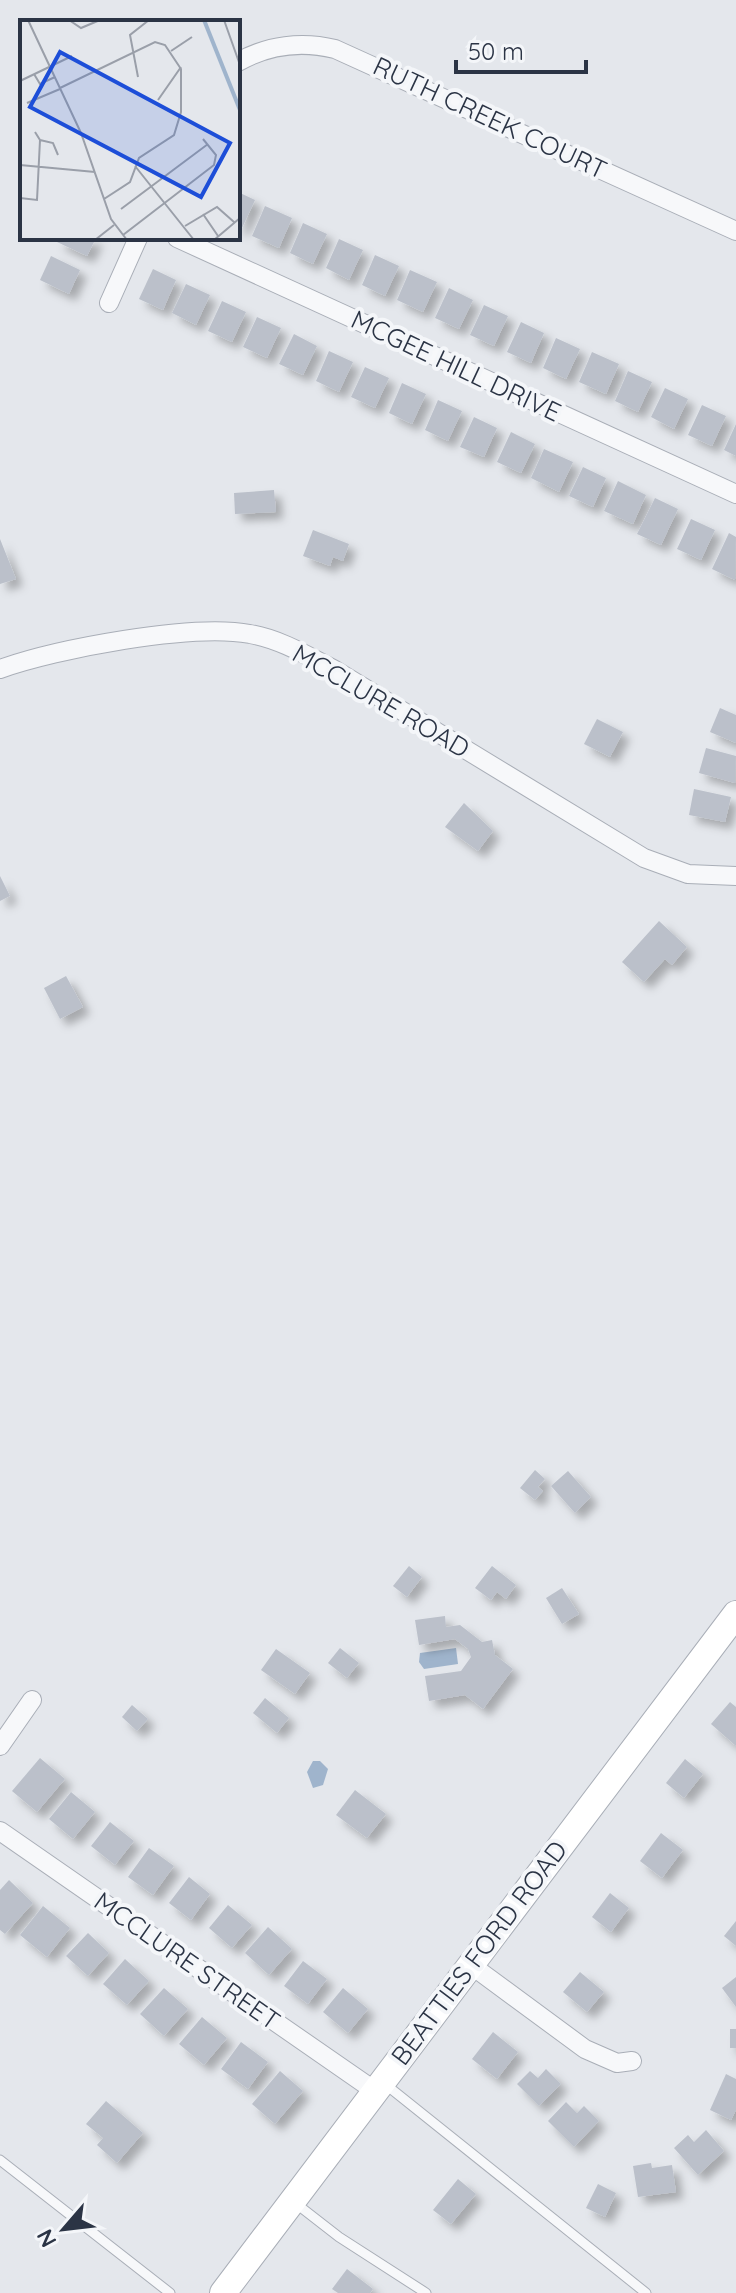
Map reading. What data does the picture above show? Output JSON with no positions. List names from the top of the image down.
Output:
{
  "streets": {
    "main road": ["BEATTIES FORD ROAD"],
    "street": [
      "RUTH CREEK COURT",
      "MCGEE HILL DRIVE",
      "MCCLURE ROAD",
      "MCCLURE STREET"
    ]
  },
  "crossings": [
    ["BEATTIES FORD ROAD", "MCCLURE STREET"]
  ],
  "scale_bar": "50 m",
  "north": "bottom left"
}
